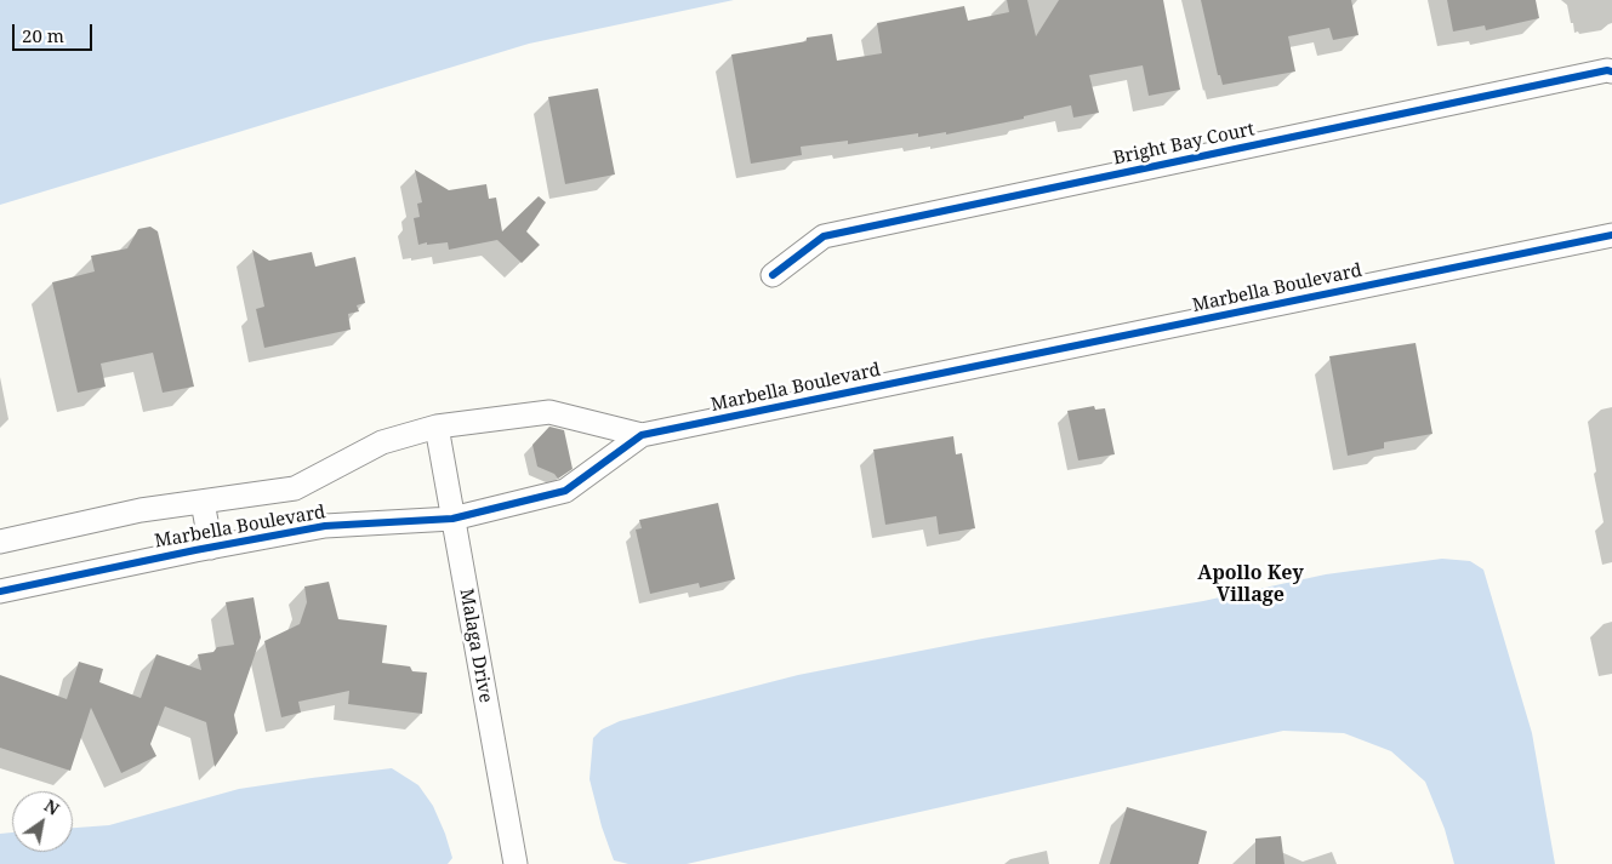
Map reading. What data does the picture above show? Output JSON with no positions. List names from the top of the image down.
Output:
{
  "streets": {
    "street": ["Bright Bay Court", "Marbella Boulevard", "Malaga Drive"]
  },
  "crossings": [
    ["Marbella Boulevard", "Malaga Drive"]
  ],
  "districts": ["Apollo Key Village"],
  "scale_bar": "20 m",
  "north": "top right"
}
